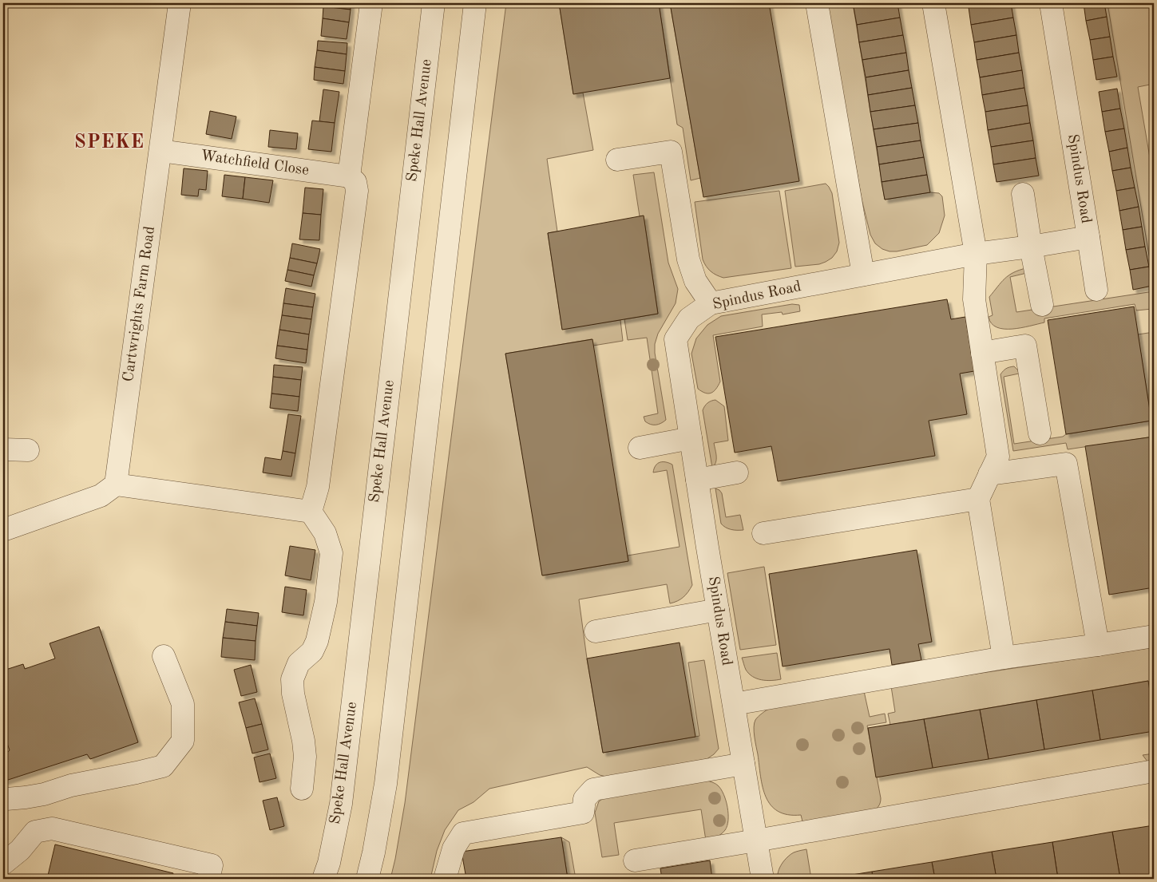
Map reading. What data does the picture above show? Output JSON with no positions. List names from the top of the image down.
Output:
{
  "streets": {
    "street": [
      "Speke Hall Avenue",
      "Watchfield Close",
      "Spindus Road",
      "Cartwrights Farm Road"
    ]
  },
  "crossings": [
    ["Watchfield Close", "Cartwrights Farm Road"]
  ],
  "districts": ["SPEKE"]
}
